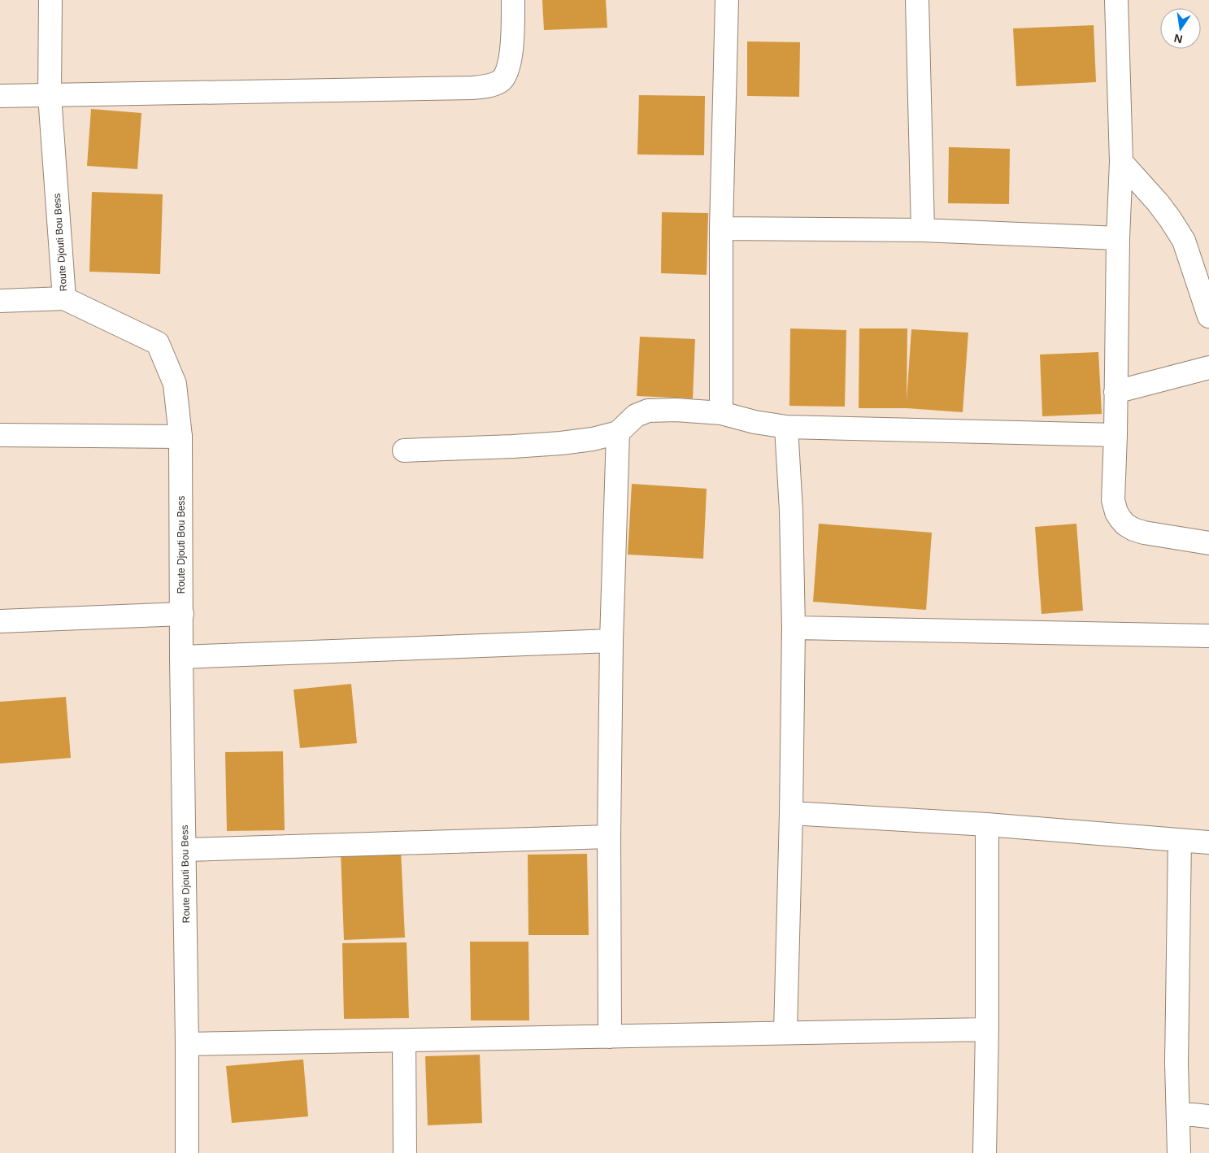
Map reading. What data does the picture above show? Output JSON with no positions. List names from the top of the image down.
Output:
{
  "streets": {
    "street": ["Route Djouti Bou Bess"]
  },
  "north": "bottom"
}
